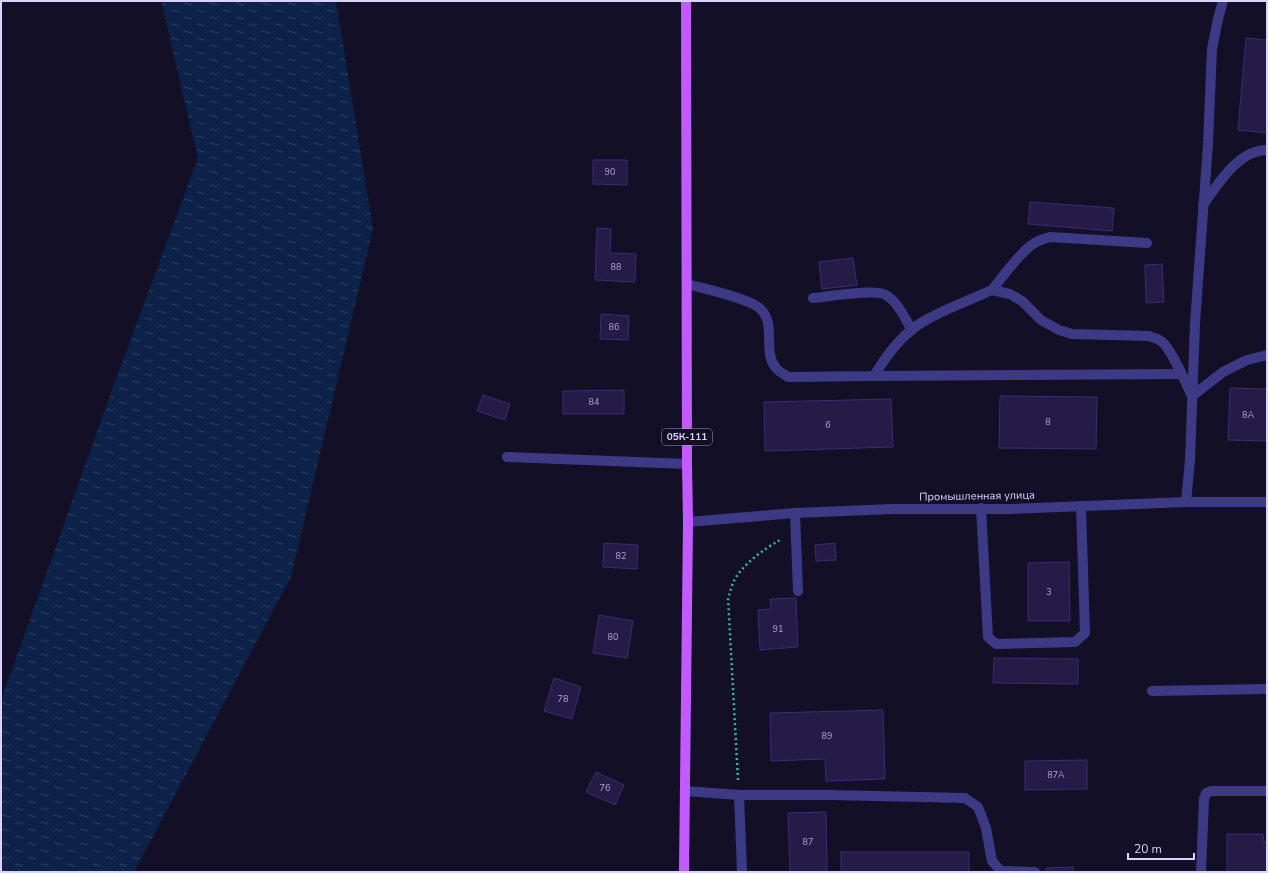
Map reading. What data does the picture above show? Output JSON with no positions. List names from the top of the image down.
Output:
{
  "streets": {
    "main road": ["05К-111"],
    "lane": ["Промышленная улица"]
  },
  "crossings": [
    ["05К-111", "Промышленная улица"]
  ],
  "house_numbers": [
    "90",
    "88",
    "86",
    "84",
    "8А",
    "8",
    "6",
    "82",
    "3",
    "91",
    "80",
    "78",
    "89",
    "87А",
    "76",
    "87"
  ],
  "scale_bar": "20 m"
}
